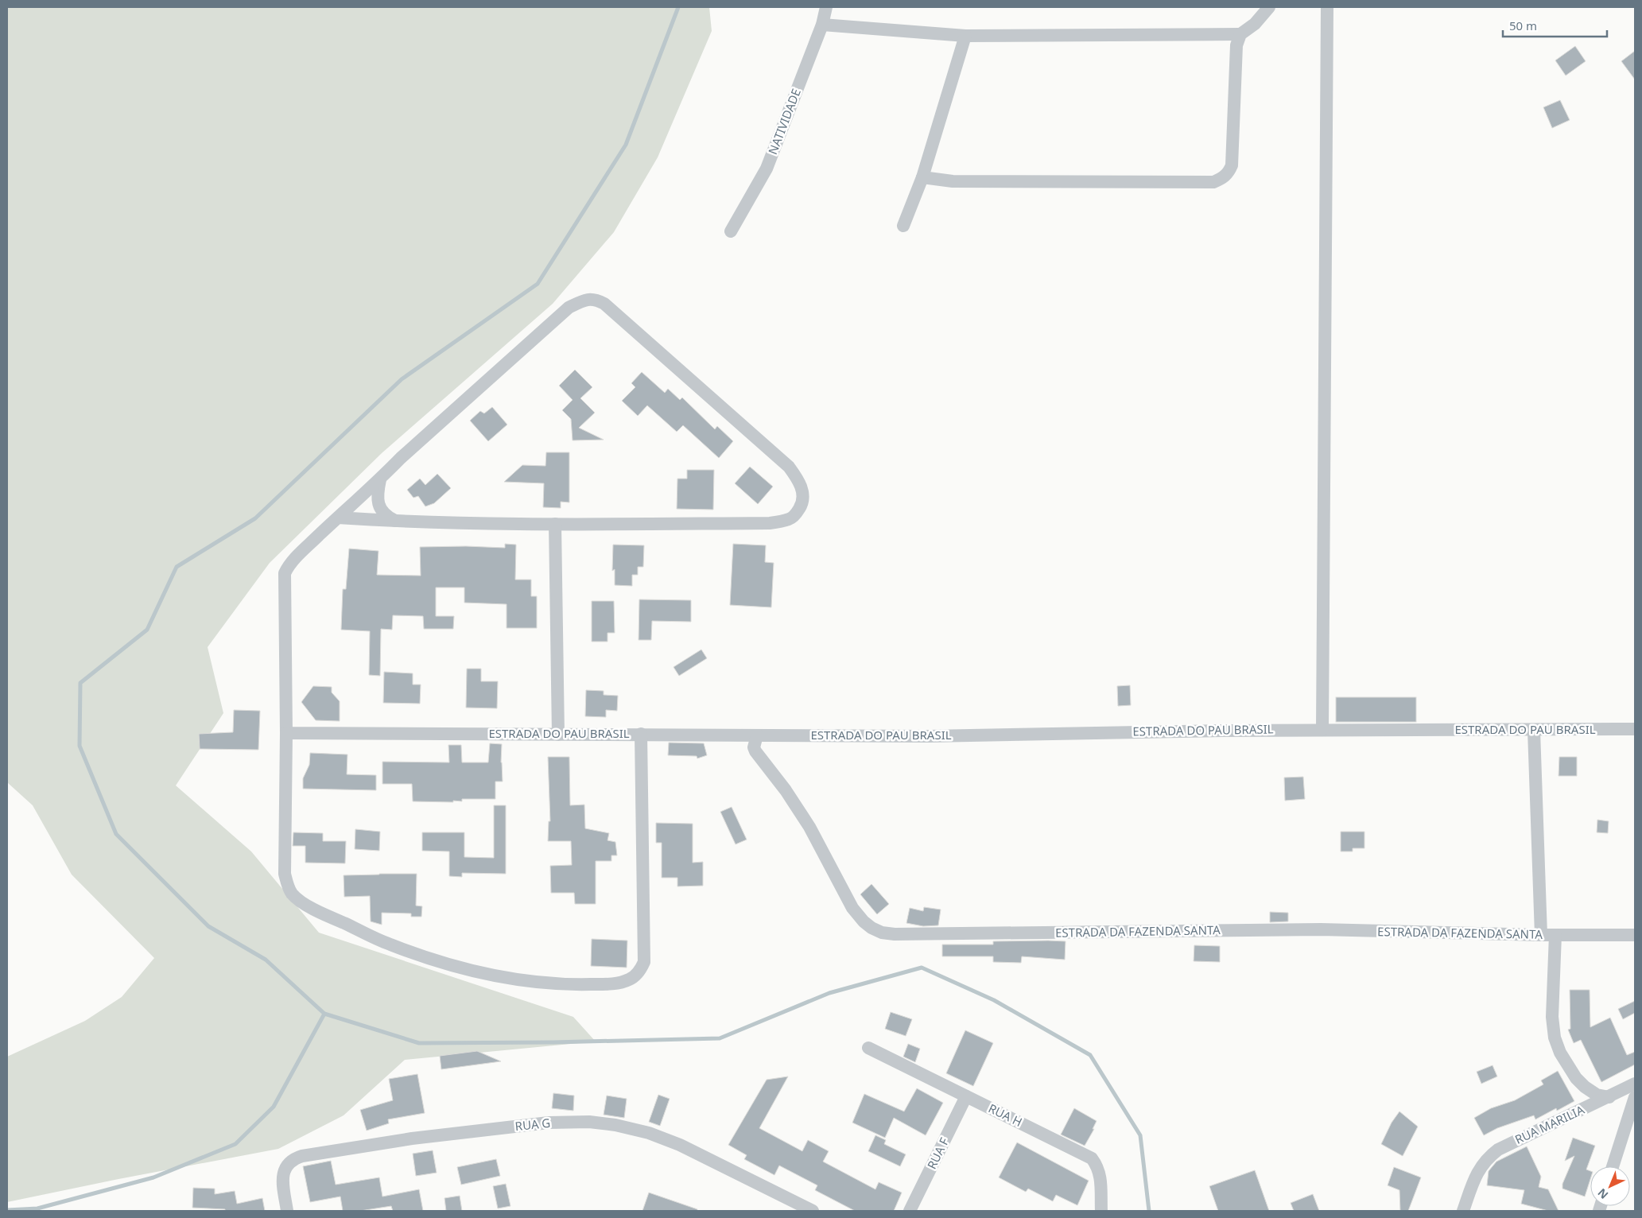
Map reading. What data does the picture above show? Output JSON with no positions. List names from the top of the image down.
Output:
{
  "streets": {
    "street": [
      "NATIVIDADE",
      "ESTRADA DO PAU BRASIL",
      "ESTRADA DA FAZENDA SANTA",
      "RUA H",
      "RUA G",
      "RUA MARILIA",
      "RUA F"
    ]
  },
  "crossings": [
    ["ESTRADA DO PAU BRASIL", "ESTRADA DA FAZENDA SANTA"],
    ["RUA H", "RUA F"]
  ],
  "scale_bar": "50 m",
  "north": "bottom left"
}
